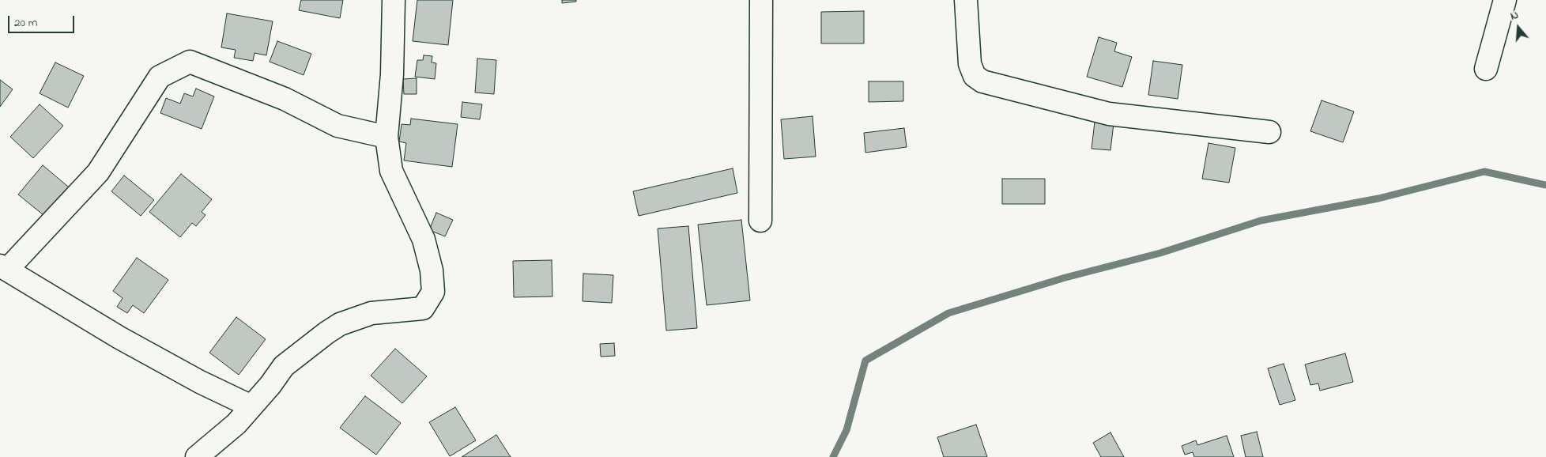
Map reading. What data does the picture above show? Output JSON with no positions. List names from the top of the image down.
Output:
{
  "scale_bar": "20 m",
  "north": "top"
}
